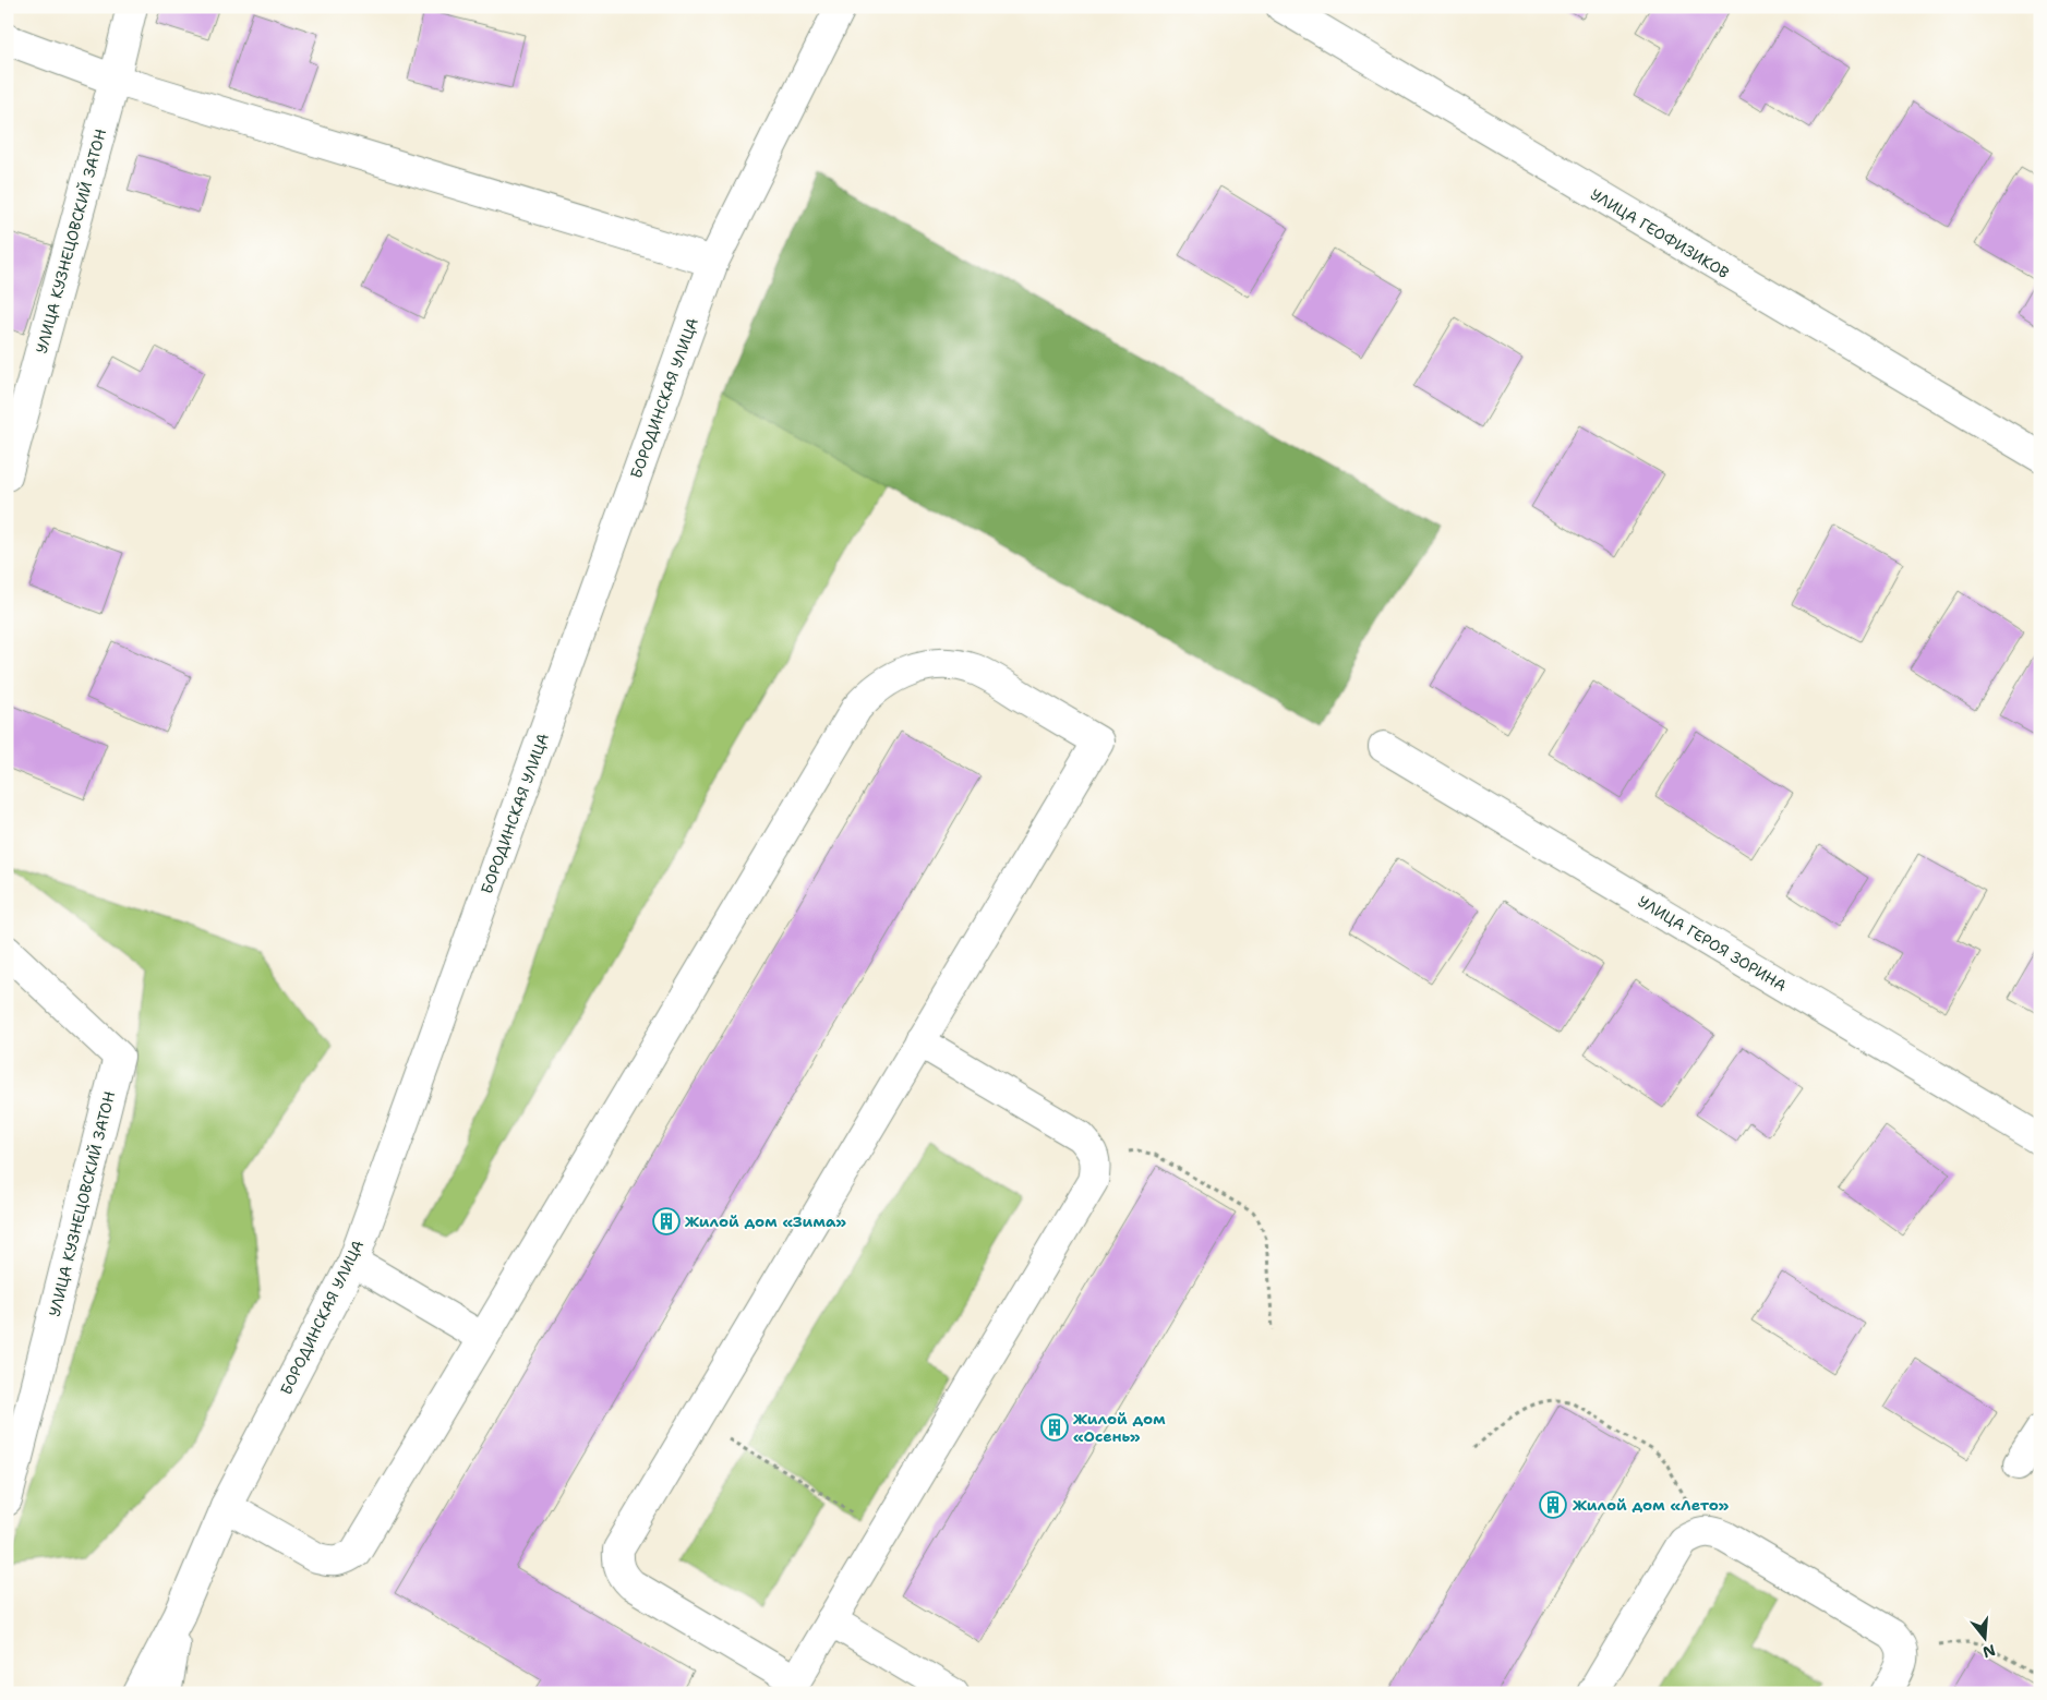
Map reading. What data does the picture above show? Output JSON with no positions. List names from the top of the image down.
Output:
{
  "streets": {
    "street": [
      "УЛИЦА ГЕОФИЗИКОВ",
      "УЛИЦА КУЗНЕЦОВСКИЙ ЗАТОН",
      "БОРОДИНСКАЯ УЛИЦА",
      "УЛИЦА ГЕРОЯ ЗОРИНА"
    ]
  },
  "places": {
    "building": ["Жилой дом «Зима»", "Жилой дом «Осень»", "Жилой дом «Лето»"]
  },
  "north": "bottom"
}
